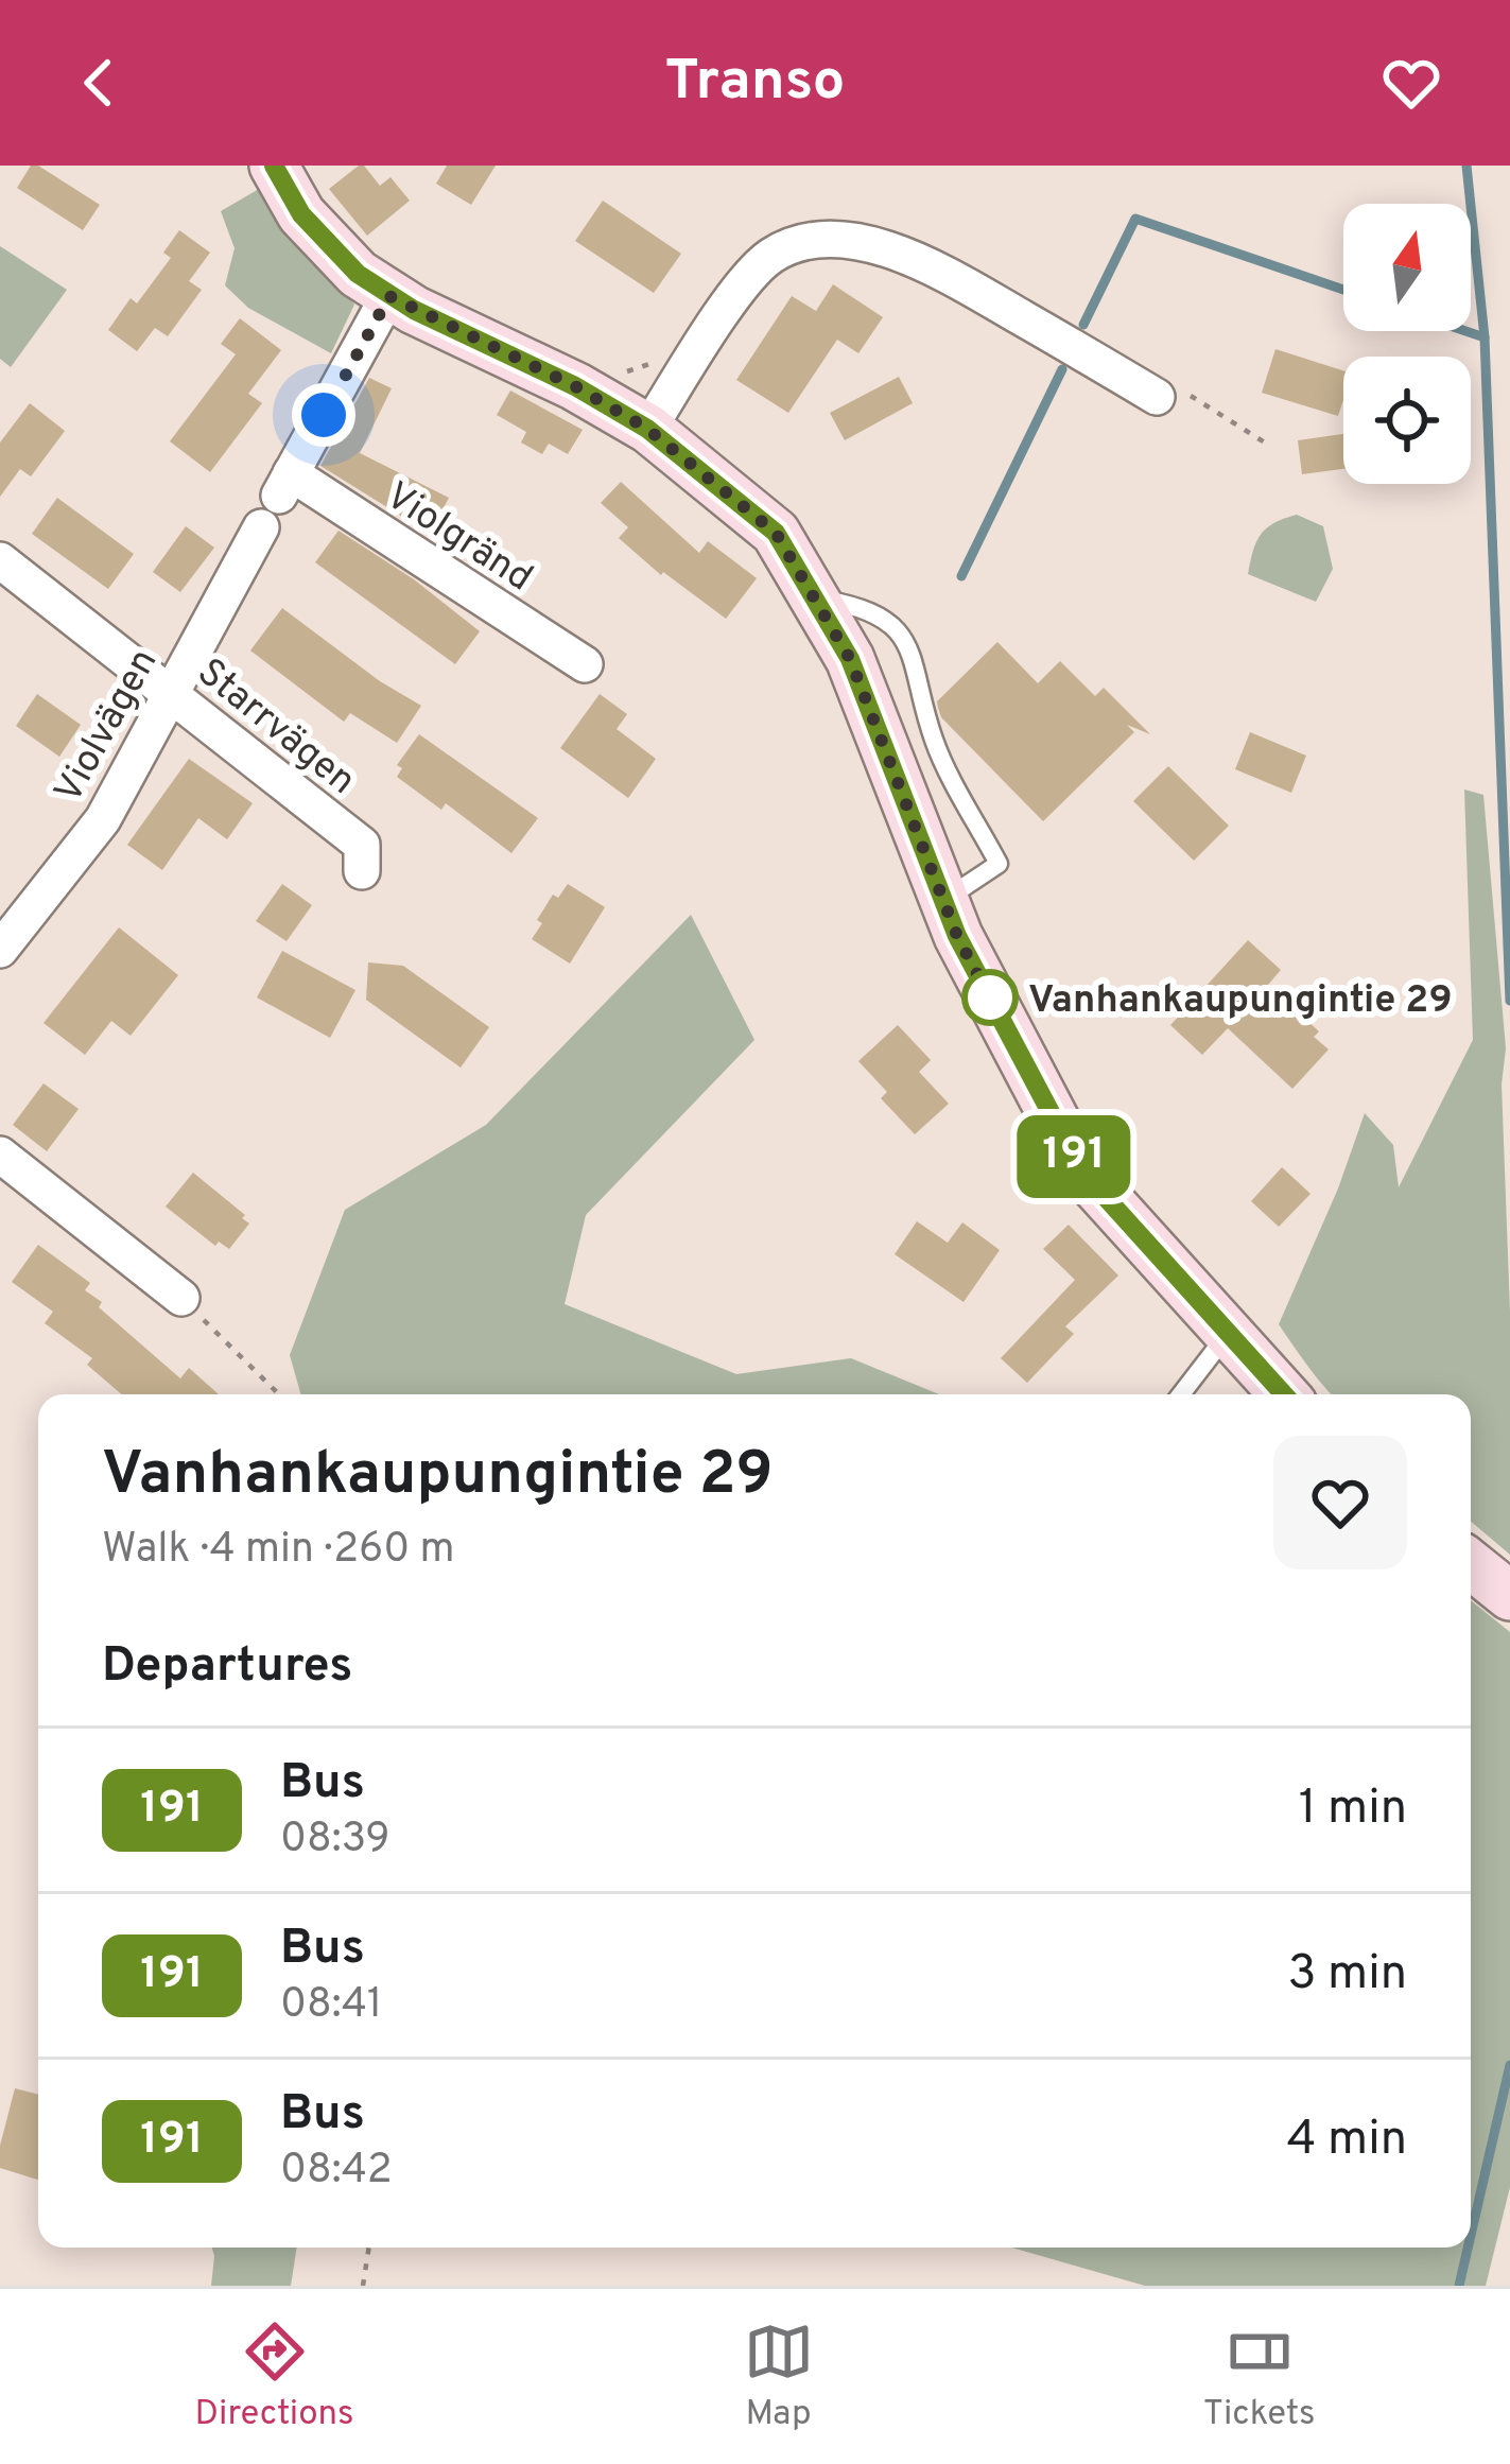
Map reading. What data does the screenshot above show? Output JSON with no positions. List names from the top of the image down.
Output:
{
  "streets": {
    "street": ["Violgränd", "Violvägen", "Starrvägen"]
  },
  "crossings": [
    ["Violvägen", "Starrvägen"]
  ],
  "places": ["Vanhankaupungintie 29"],
  "lines": ["bus line 191"],
  "north": "top",
  "page": {
    "header": "Transo",
    "on_map": "191",
    "heading": [
      ["Vanhankaupungintie 29", "Walk · 4 min · 260 m"],
      "Departures"
    ],
    "list": [
      {
        "mark": "191",
        "name": "Bus",
        "note": "08:39",
        "value": "1 min"
      },
      {
        "mark": "191",
        "name": "Bus",
        "note": "08:41",
        "value": "3 min"
      },
      {
        "mark": "191",
        "name": "Bus",
        "note": "08:42",
        "value": "4 min"
      }
    ],
    "tabs": ["Directions", "Map", "Tickets"]
  }
}
